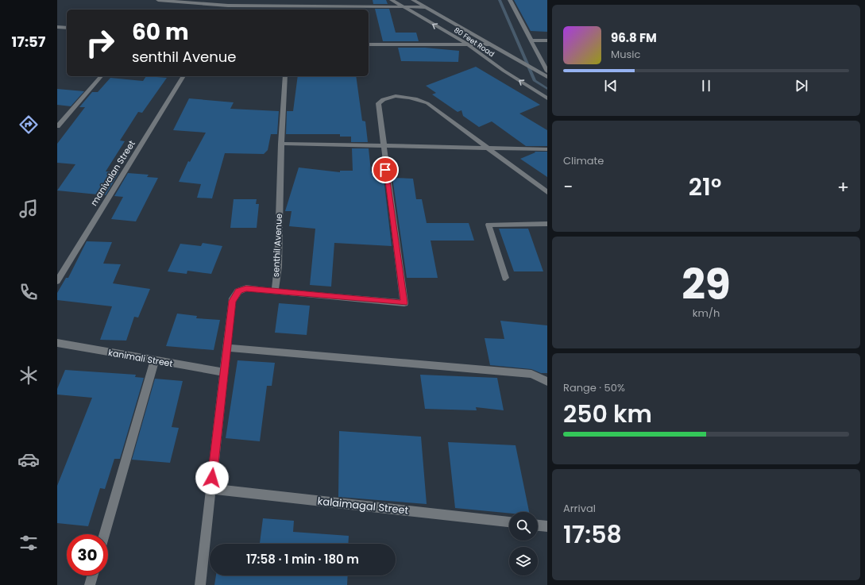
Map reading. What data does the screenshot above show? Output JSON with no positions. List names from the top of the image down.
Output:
{
  "streets": {
    "street": [
      "80 Feet Road",
      "manivalan Street",
      "senthil Avenue",
      "kanimali Street",
      "kalaimagal Street"
    ]
  },
  "page": {
    "tabs": "17:57",
    "turn": ["60 m", "senthil Avenue"],
    "song": ["96.8 FM", "Music"],
    "tile": [
      "Climate",
      ["29", "km/h"],
      ["Range · 50%", "250 km"],
      ["Arrival", "17:58"]
    ],
    "heat": ["−", "21°", "+"],
    "limit": "30",
    "trip": "17:58 · 1 min · 180 m"
  }
}
